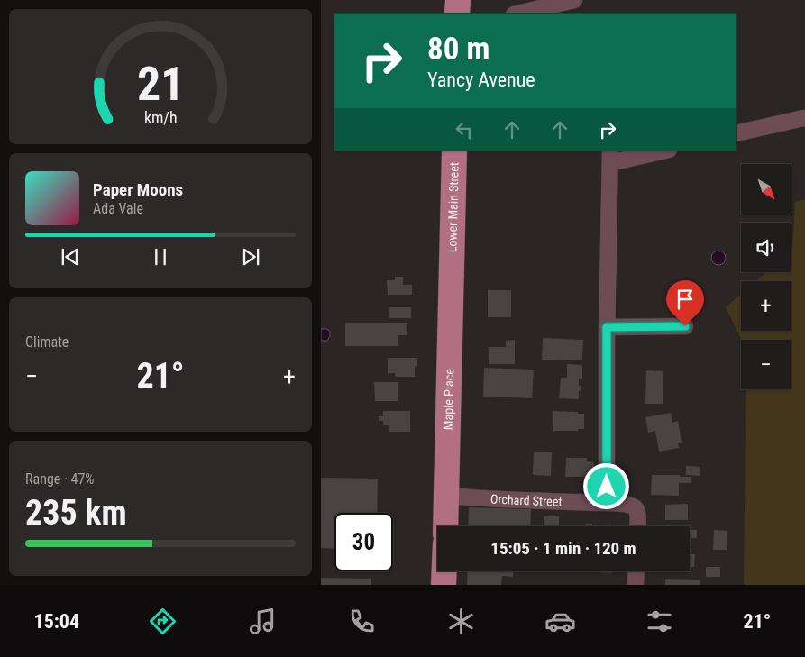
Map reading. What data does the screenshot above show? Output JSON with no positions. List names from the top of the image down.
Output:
{
  "streets": {
    "main road": ["Lower Main Street", "Maple Place"],
    "street": ["Orchard Street"]
  },
  "crossings": [
    ["Lower Main Street", "Maple Place"],
    ["Maple Place", "Orchard Street"]
  ],
  "north": "bottom right",
  "page": {
    "turn": ["80 m", "Yancy Avenue"],
    "map_buttons": ["+", "−"],
    "song": ["Paper Moons", "Ada Vale"],
    "tile": [
      "Climate",
      ["Range · 47%", "235 km"]
    ],
    "heat": ["−", "21°", "+"],
    "limit": "30",
    "trip": "15:05 · 1 min · 120 m",
    "tabs": ["15:04", "21°"],
    "gauge": ["21", "km/h"]
  }
}
